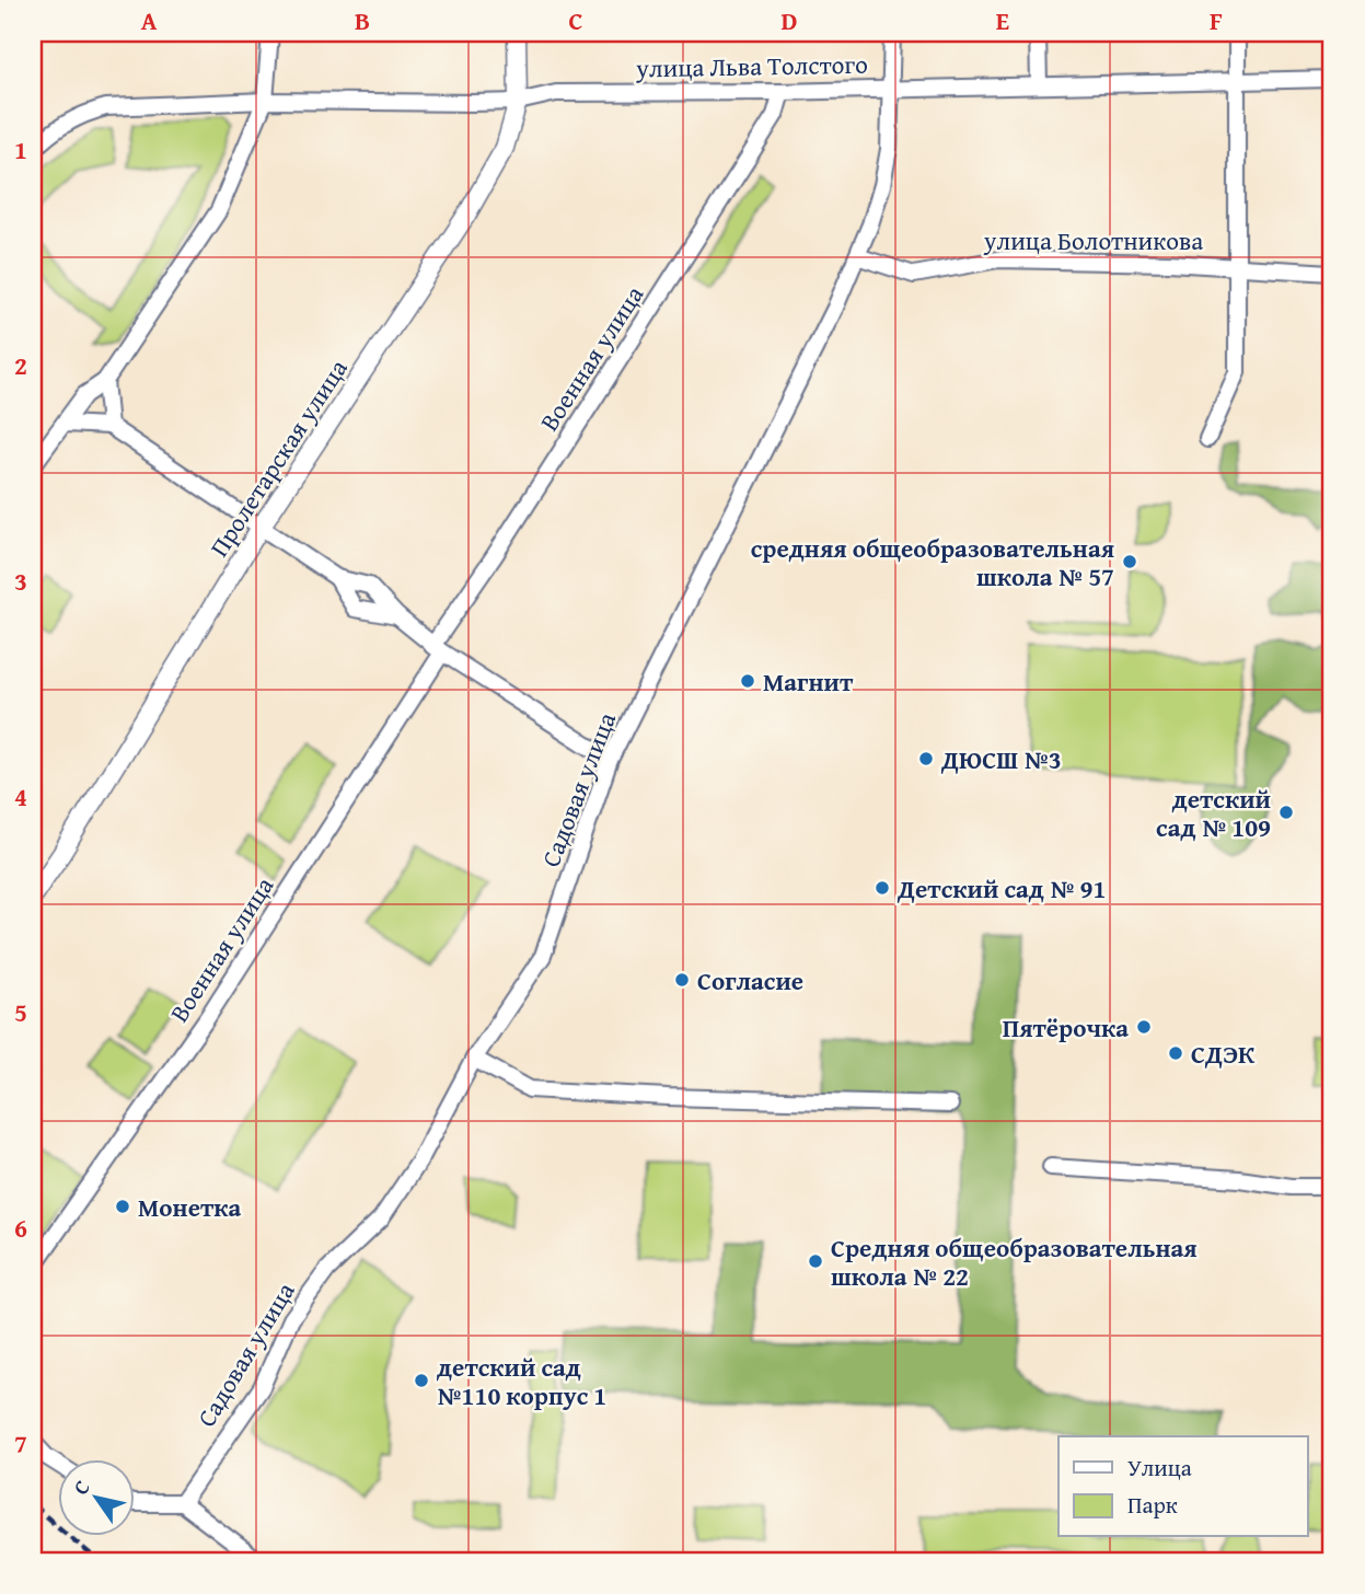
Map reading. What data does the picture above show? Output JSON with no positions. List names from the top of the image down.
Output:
{
  "streets": {
    "street": [
      "улица Льва Толстого",
      "улица Болотникова",
      "Военная улица",
      "Пролетарская улица",
      "Садовая улица"
    ]
  },
  "crossings": [
    ["улица Льва Толстого", "Военная улица"],
    ["улица Льва Толстого", "Пролетарская улица"],
    ["улица Льва Толстого", "Садовая улица"],
    ["улица Болотникова", "Садовая улица"]
  ],
  "places": [
    "средняя общеобразовательная школа № 57",
    "Магнит",
    "ДЮСШ №3",
    "детский сад № 109",
    "Детский сад № 91",
    "Согласие",
    "Пятёрочка",
    "СДЭК",
    "Монетка",
    "Средняя общеобразовательная школа № 22",
    "детский сад №110 корпус 1"
  ],
  "legend": ["Улица", "Парк"],
  "north": "top left",
  "grid": {
    "columns": [
      "A",
      "B",
      "C",
      "D",
      "E",
      "F"
    ],
    "rows": [
      "1",
      "2",
      "3",
      "4",
      "5",
      "6",
      "7"
    ]
  }
}
